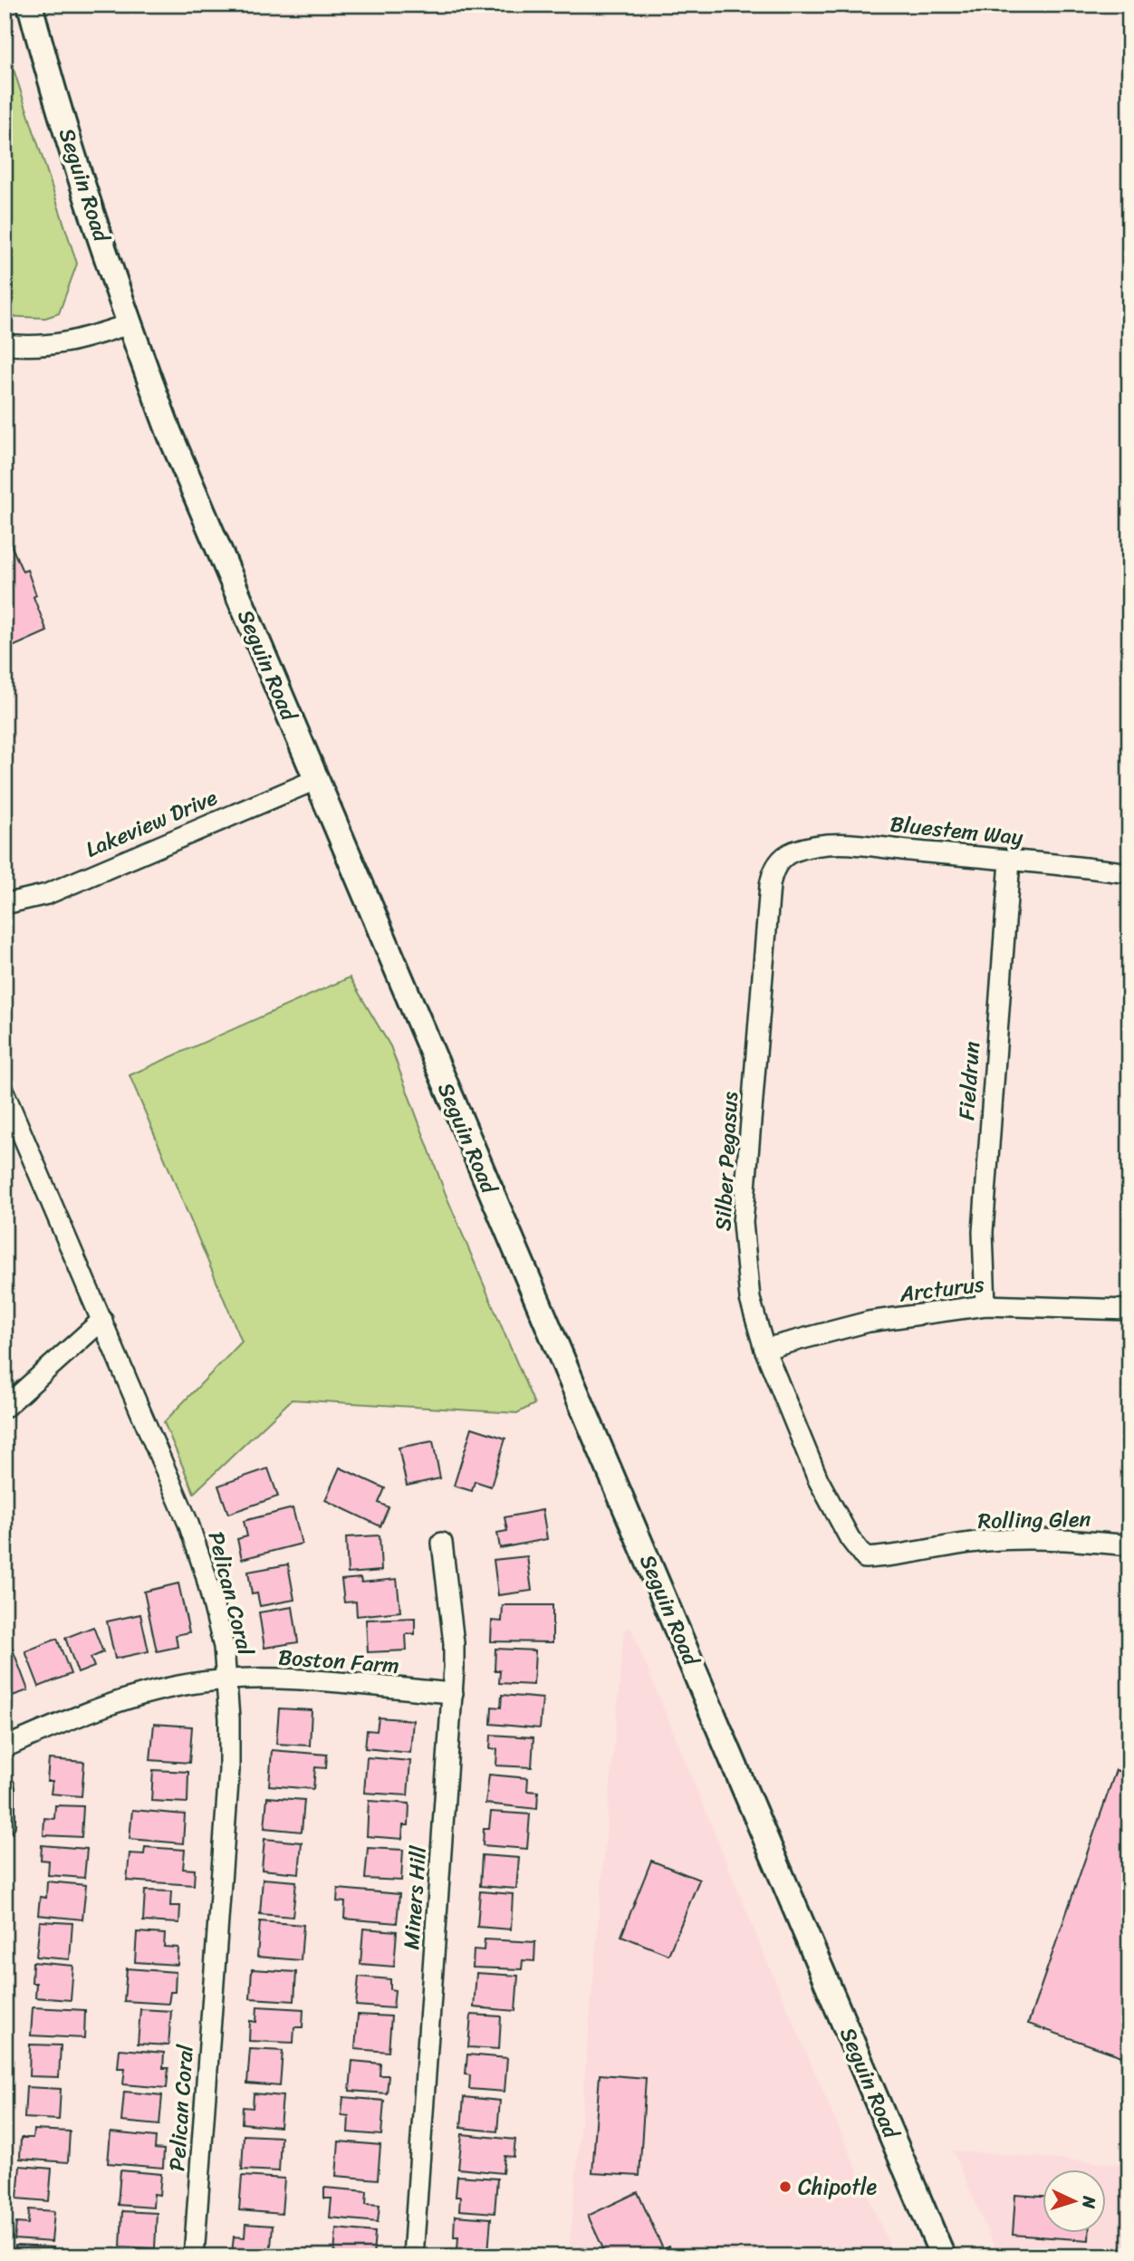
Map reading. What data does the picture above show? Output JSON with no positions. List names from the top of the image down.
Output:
{
  "streets": {
    "main road": ["Seguin Road"],
    "street": [
      "Lakeview Drive",
      "Bluestem Way",
      "Fieldrun",
      "Silber Pegasus",
      "Arcturus",
      "Rolling Glen",
      "Pelican Coral",
      "Boston Farm",
      "Miners Hill"
    ]
  },
  "crossings": [
    ["Seguin Road", "Lakeview Drive"],
    ["Bluestem Way", "Fieldrun"],
    ["Bluestem Way", "Silber Pegasus"],
    ["Fieldrun", "Arcturus"],
    ["Silber Pegasus", "Arcturus"],
    ["Silber Pegasus", "Rolling Glen"],
    ["Pelican Coral", "Boston Farm"],
    ["Boston Farm", "Miners Hill"]
  ],
  "places": ["Chipotle"],
  "north": "right"
}
